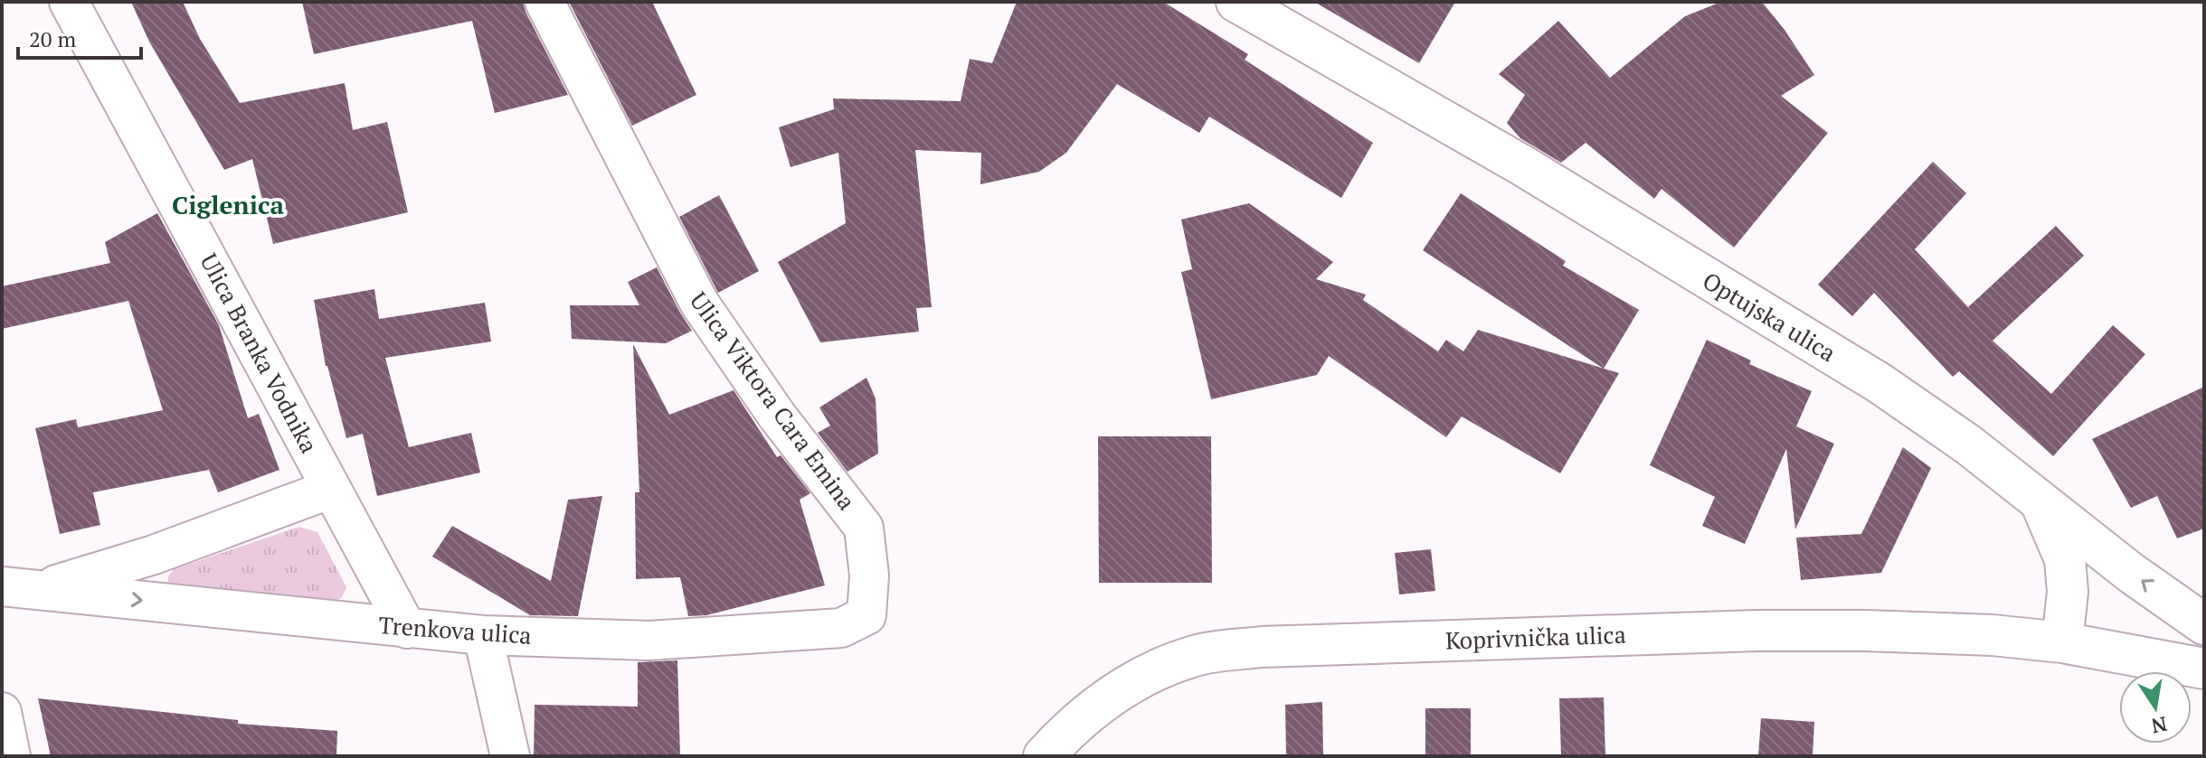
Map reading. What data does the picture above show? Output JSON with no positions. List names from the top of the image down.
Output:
{
  "streets": {
    "main road": ["Optujska ulica", "Koprivnička ulica"],
    "street": ["Ulica Branka Vodnika", "Ulica Viktora Cara Emina", "Trenkova ulica"]
  },
  "crossings": [
    ["Ulica Branka Vodnika", "Trenkova ulica"],
    ["Ulica Viktora Cara Emina", "Trenkova ulica"]
  ],
  "districts": ["Ciglenica"],
  "scale_bar": "20 m",
  "north": "bottom"
}
